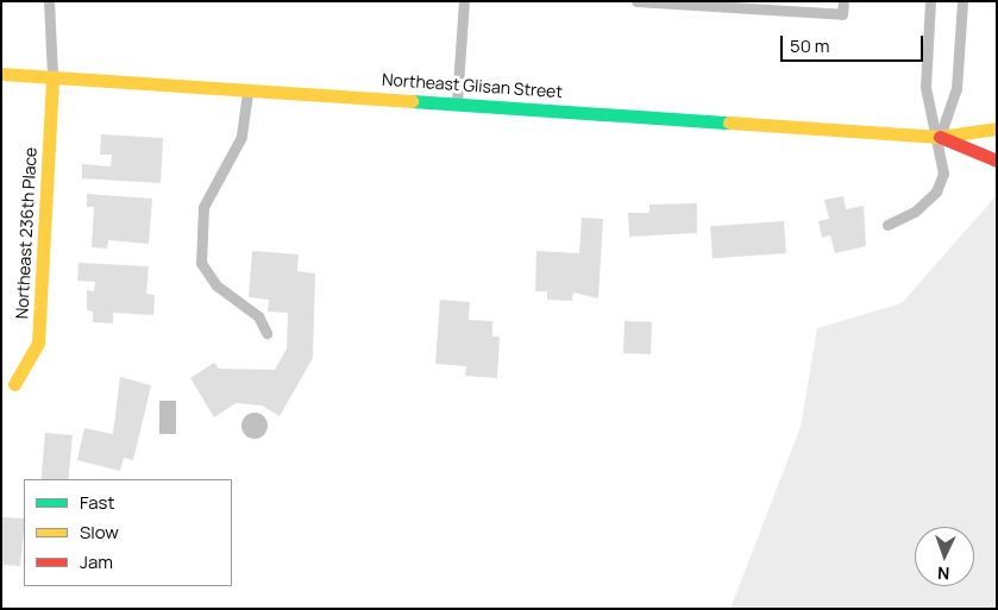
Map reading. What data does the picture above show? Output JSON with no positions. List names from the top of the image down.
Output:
{
  "streets": {
    "main road": ["Northeast Glisan Street", "Northeast 236th Place"]
  },
  "crossings": [
    ["Northeast Glisan Street", "Northeast 236th Place"]
  ],
  "legend": ["Fast", "Slow", "Jam"],
  "scale_bar": "50 m",
  "north": "bottom"
}
